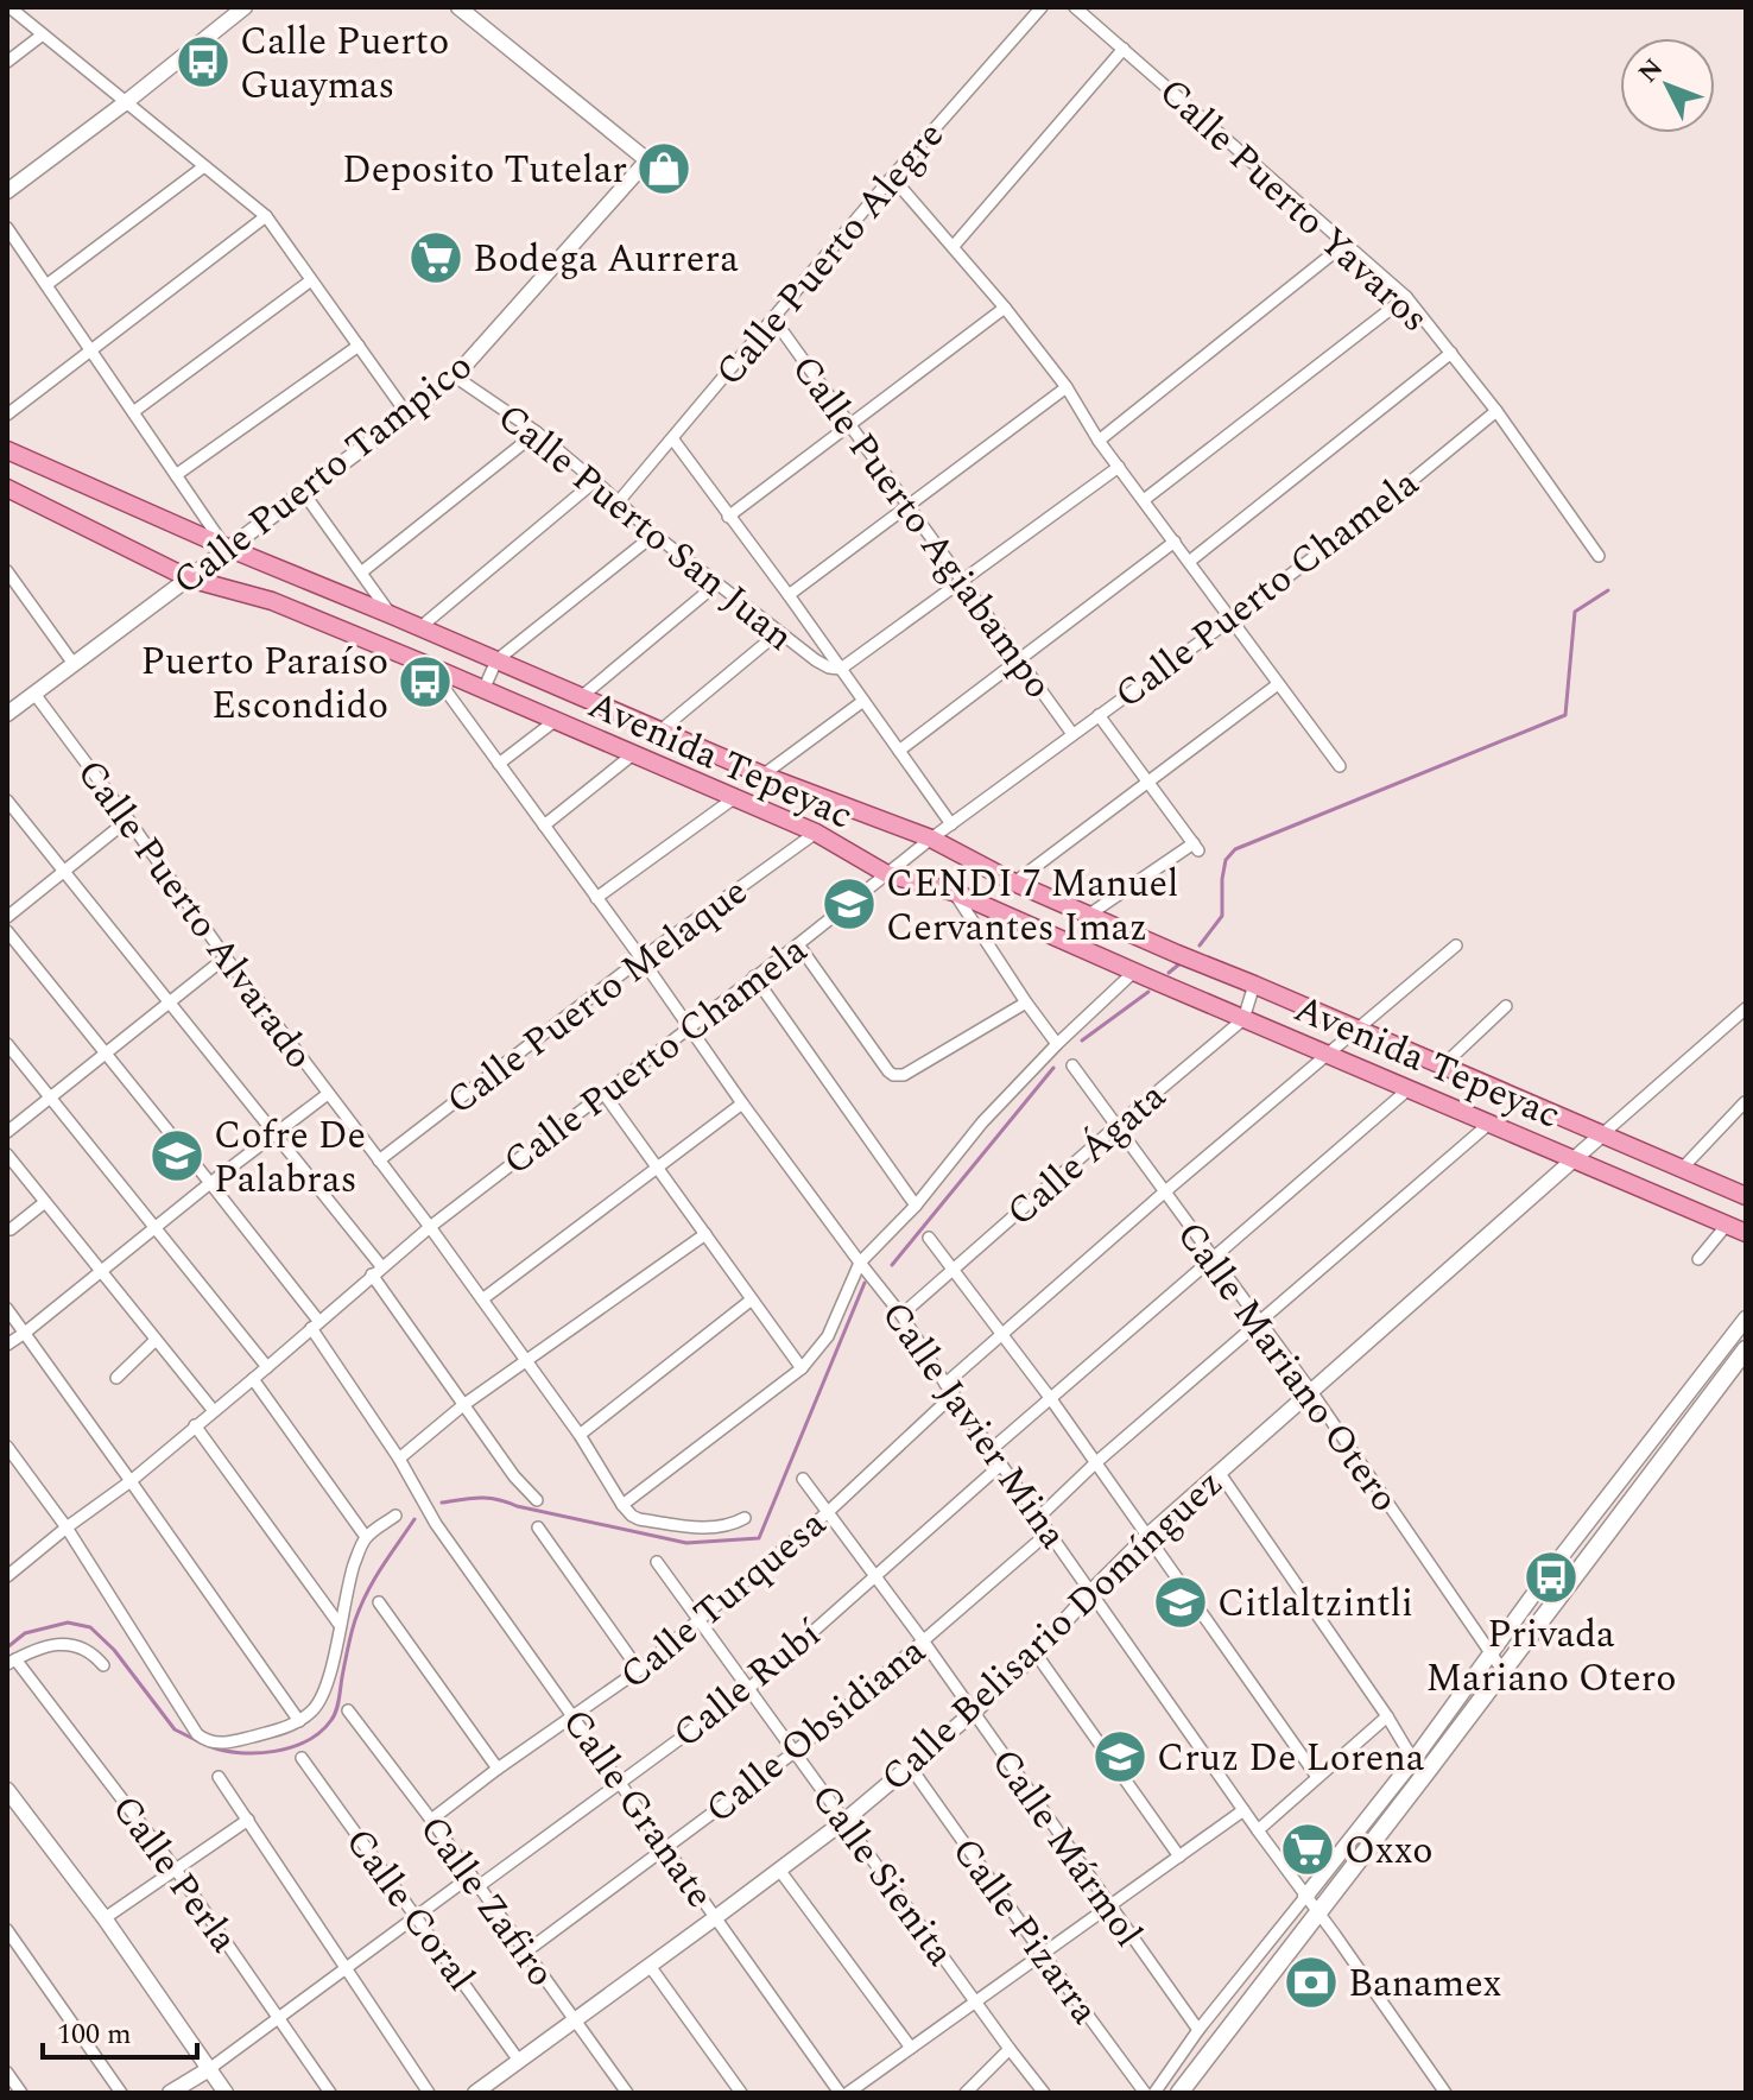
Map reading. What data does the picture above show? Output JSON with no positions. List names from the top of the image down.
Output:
{
  "streets": {
    "main road": ["Avenida Tepeyac"],
    "street": [
      "Calle Puerto Yavaros",
      "Calle Puerto Alegre",
      "Calle Puerto Tampico",
      "Calle Puerto San Juan",
      "Calle Puerto Agiabampo",
      "Calle Puerto Chamela",
      "Calle Puerto Alvarado",
      "Calle Puerto Melaque",
      "Calle Ágata",
      "Calle Mariano Otero",
      "Calle Javier Mina",
      "Calle Turquesa",
      "Calle Belisario Domínguez",
      "Calle Rubí",
      "Calle Obsidiana",
      "Calle Granate",
      "Calle Mármol",
      "Calle Perla",
      "Calle Sienita",
      "Calle Zafiro",
      "Calle Coral",
      "Calle Pizarra"
    ]
  },
  "crossings": [
    ["Calle Puerto Yavaros", "Calle Puerto Chamela"],
    ["Calle Puerto Alegre", "Calle Puerto San Juan"],
    ["Calle Puerto Alegre", "Calle Puerto Agiabampo"],
    ["Calle Puerto Tampico", "Calle Puerto San Juan"],
    ["Calle Puerto Tampico", "Avenida Tepeyac"],
    ["Calle Puerto Tampico", "Calle Puerto Alvarado"],
    ["Calle Puerto San Juan", "Calle Puerto Chamela"],
    ["Calle Puerto Agiabampo", "Calle Puerto Chamela"],
    ["Calle Puerto Chamela", "Avenida Tepeyac"],
    ["Calle Puerto Chamela", "Calle Puerto Alvarado"],
    ["Calle Puerto Chamela", "Calle Javier Mina"],
    ["Calle Puerto Chamela", "Calle Granate"],
    ["Avenida Tepeyac", "Calle Puerto Melaque"],
    ["Avenida Tepeyac", "Calle Ágata"],
    ["Avenida Tepeyac", "Calle Javier Mina"],
    ["Avenida Tepeyac", "Calle Turquesa"],
    ["Avenida Tepeyac", "Calle Belisario Domínguez"],
    ["Calle Puerto Alvarado", "Calle Puerto Melaque"],
    ["Calle Puerto Melaque", "Calle Javier Mina"],
    ["Calle Ágata", "Calle Mariano Otero"],
    ["Calle Ágata", "Calle Javier Mina"],
    ["Calle Mariano Otero", "Calle Turquesa"],
    ["Calle Mariano Otero", "Calle Belisario Domínguez"],
    ["Calle Javier Mina", "Calle Turquesa"],
    ["Calle Javier Mina", "Calle Belisario Domínguez"],
    ["Calle Javier Mina", "Calle Rubí"],
    ["Calle Javier Mina", "Calle Obsidiana"],
    ["Calle Turquesa", "Calle Granate"],
    ["Calle Turquesa", "Calle Mármol"],
    ["Calle Turquesa", "Calle Sienita"],
    ["Calle Turquesa", "Calle Zafiro"],
    ["Calle Belisario Domínguez", "Calle Granate"],
    ["Calle Belisario Domínguez", "Calle Mármol"],
    ["Calle Belisario Domínguez", "Calle Sienita"],
    ["Calle Belisario Domínguez", "Calle Zafiro"],
    ["Calle Belisario Domínguez", "Calle Coral"],
    ["Calle Belisario Domínguez", "Calle Pizarra"],
    ["Calle Rubí", "Calle Granate"],
    ["Calle Rubí", "Calle Mármol"],
    ["Calle Rubí", "Calle Perla"],
    ["Calle Rubí", "Calle Sienita"],
    ["Calle Rubí", "Calle Zafiro"],
    ["Calle Rubí", "Calle Coral"],
    ["Calle Obsidiana", "Calle Granate"],
    ["Calle Obsidiana", "Calle Mármol"],
    ["Calle Obsidiana", "Calle Sienita"],
    ["Calle Obsidiana", "Calle Zafiro"]
  ],
  "places": {
    "bus stop": ["Calle Puerto Guaymas", "Puerto Paraíso Escondido", "Privada Mariano Otero"],
    "shop": ["Deposito Tutelar"],
    "supermarket": ["Bodega Aurrera", "Oxxo"],
    "school or university": [
      "CENDI 7 Manuel Cervantes Imaz",
      "Cofre De Palabras",
      "Citlaltzintli",
      "Cruz De Lorena"
    ],
    "bank": ["Banamex"]
  },
  "scale_bar": "100 m",
  "north": "top left"
}
